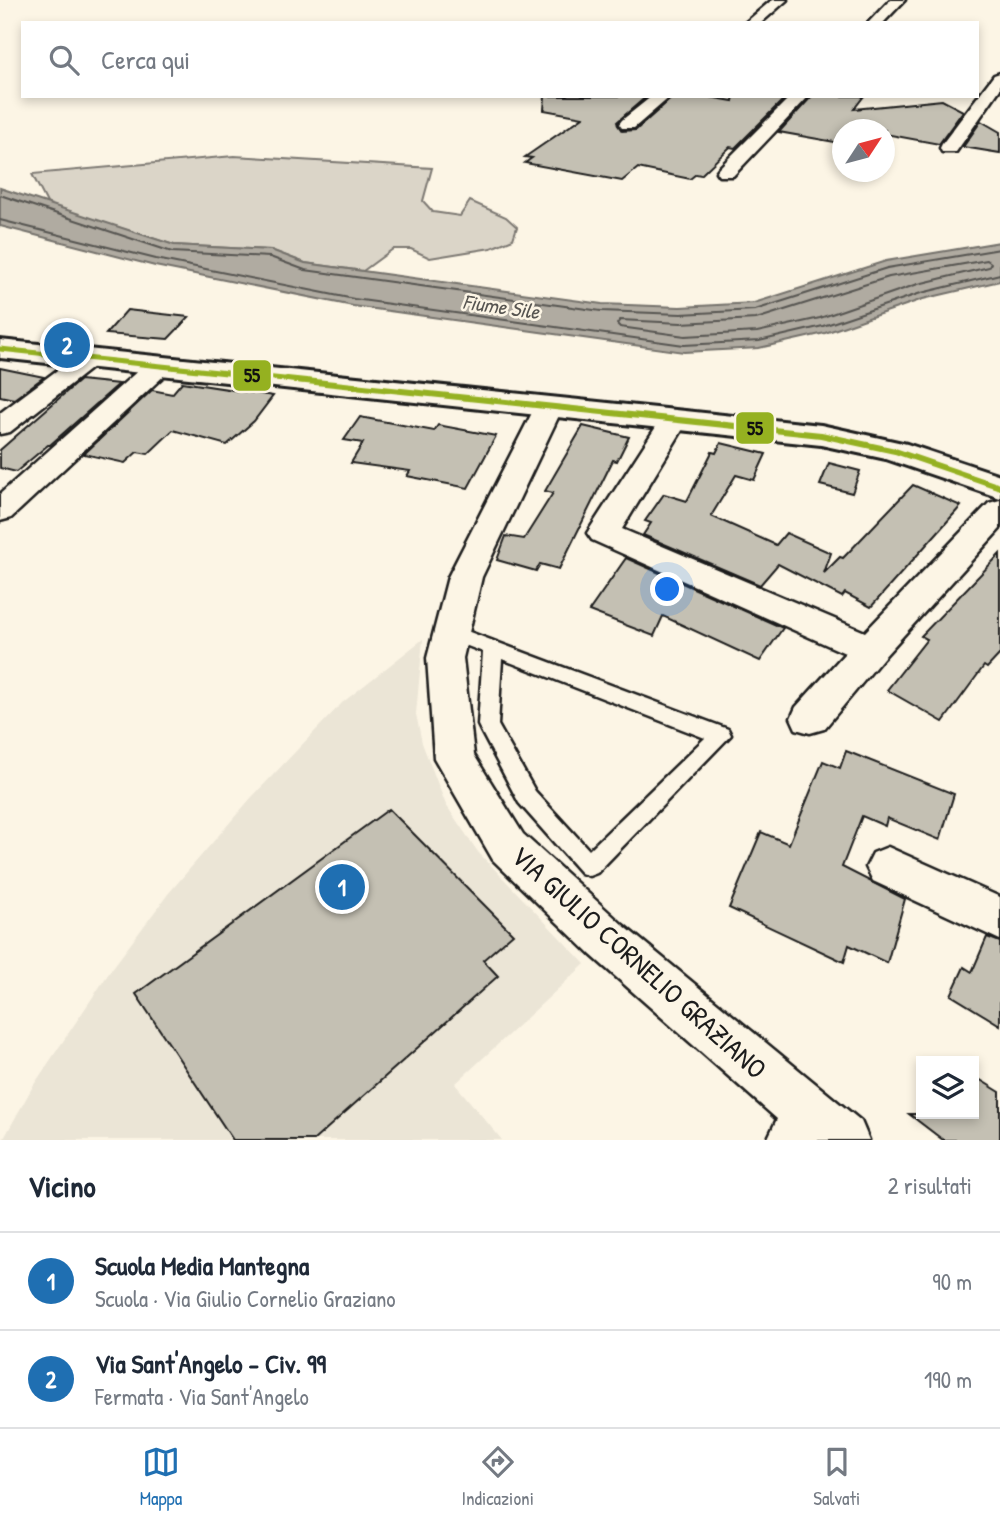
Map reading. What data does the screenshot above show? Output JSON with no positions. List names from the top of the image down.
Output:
{
  "streets": {
    "street": ["VIA GIULIO CORNELIO GRAZIANO"]
  },
  "water": ["Fiume Sile"],
  "lines": ["transit line 55"],
  "north": "top right",
  "page": {
    "search": "Cerca qui",
    "pins": ["2", "1"],
    "heading": ["Vicino", "2 risultati"],
    "list": [
      {
        "mark": "1",
        "name": "Scuola Media Mantegna",
        "note": "Scuola · Via Giulio Cornelio Graziano",
        "value": "90 m"
      },
      {
        "mark": "2",
        "name": "Via Sant'Angelo - Civ. 99",
        "note": "Fermata · Via Sant'Angelo",
        "value": "190 m"
      }
    ],
    "nav": ["Mappa", "Indicazioni", "Salvati"]
  }
}
